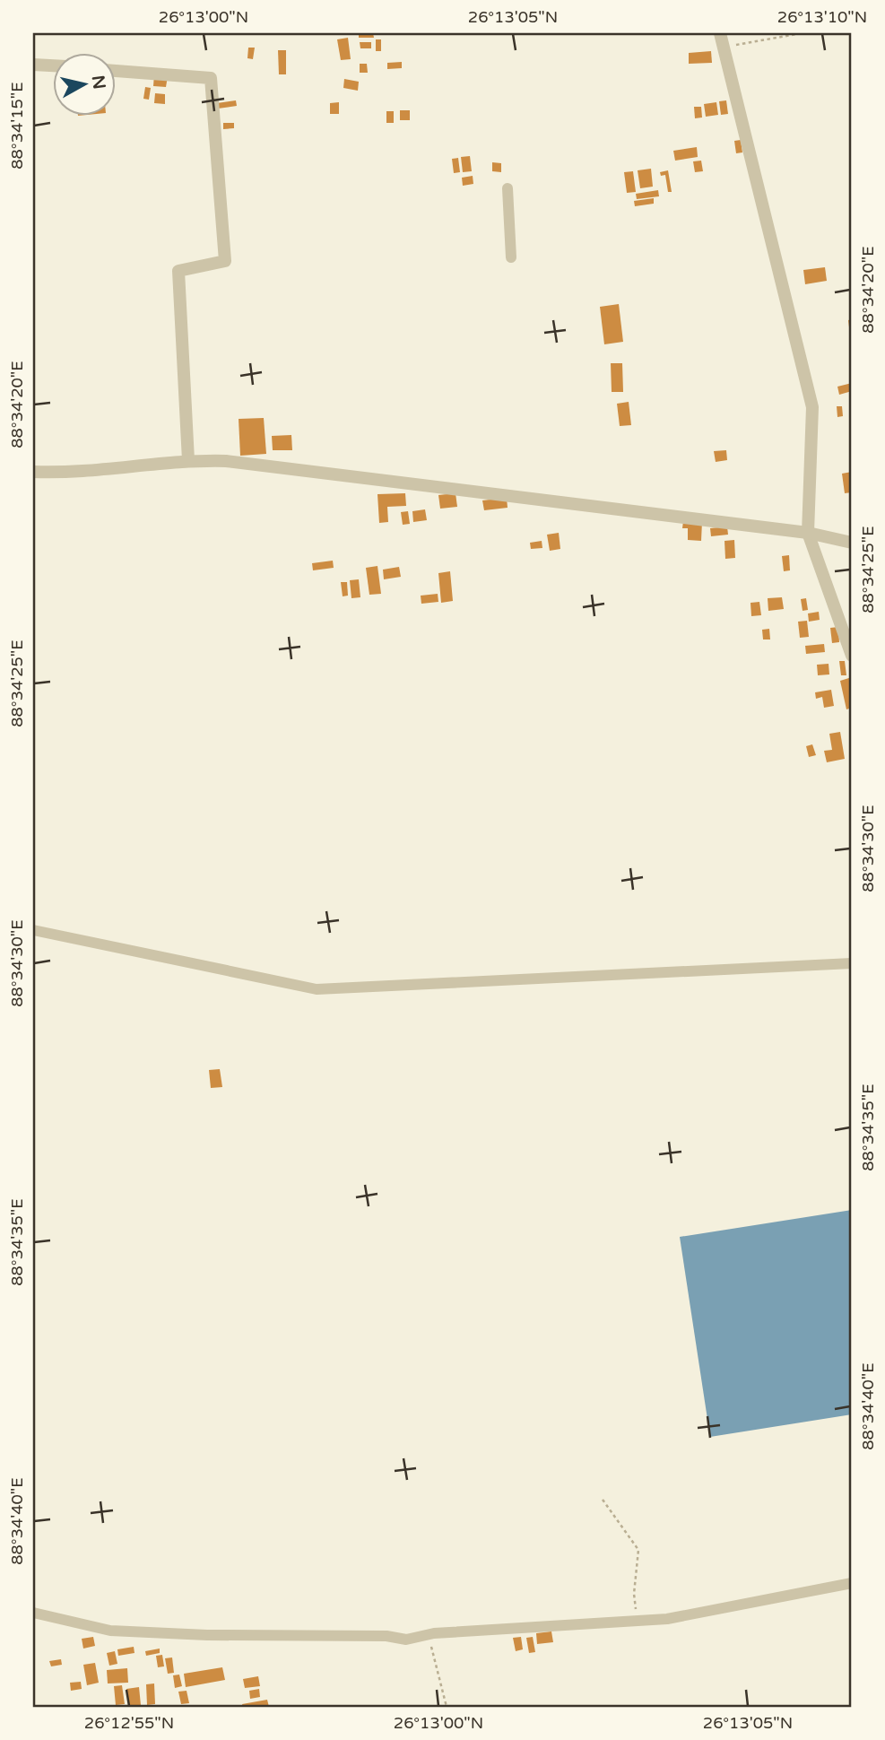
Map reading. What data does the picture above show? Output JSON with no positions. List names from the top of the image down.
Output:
{
  "north": "right",
  "coordinates": [
    "26°13'00\"N",
    "26°13'05\"N",
    "26°13'10\"N",
    "88°34'15\"E",
    "88°34'20\"E",
    "88°34'25\"E",
    "88°34'30\"E",
    "88°34'35\"E",
    "88°34'40\"E",
    "26°12'55\"N"
  ]
}
